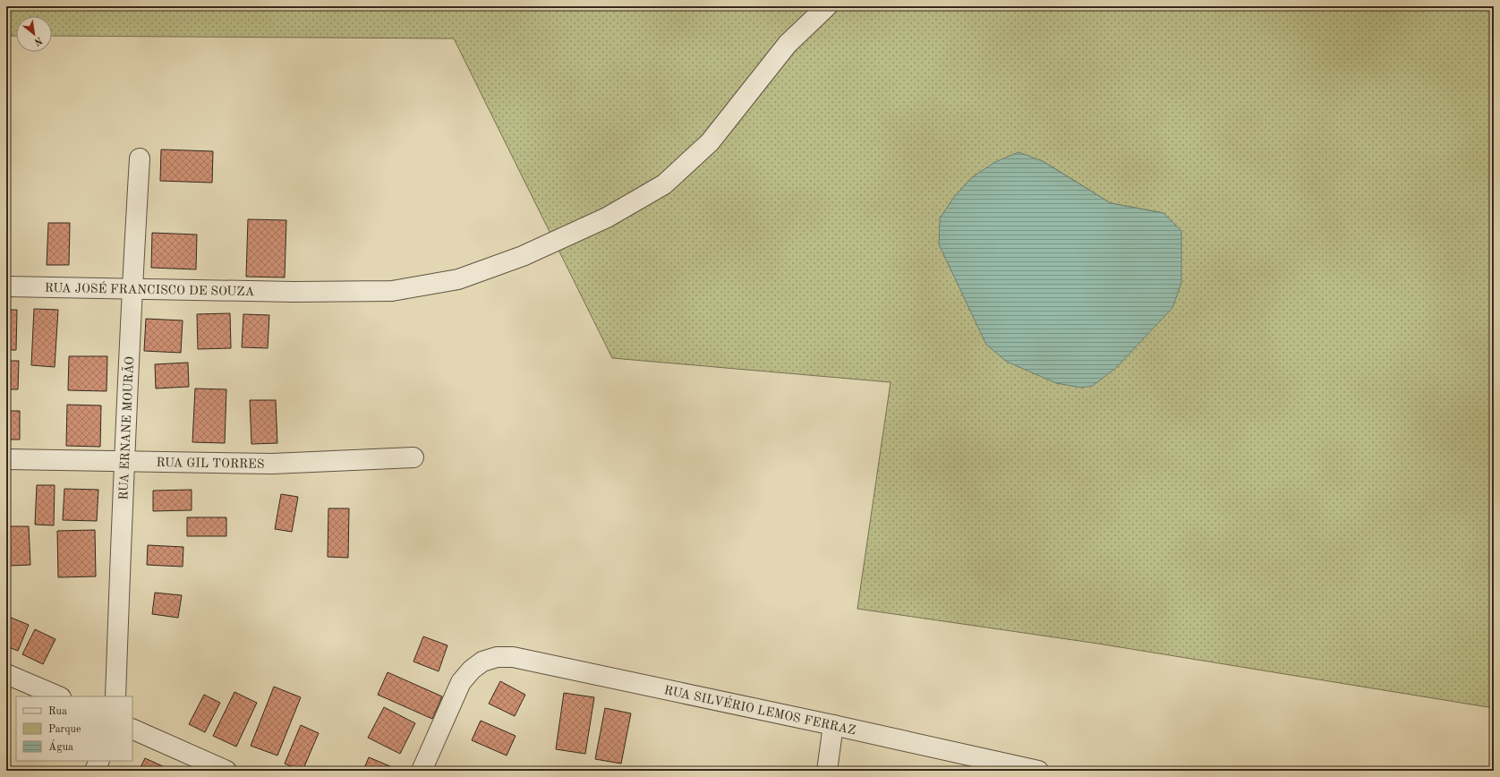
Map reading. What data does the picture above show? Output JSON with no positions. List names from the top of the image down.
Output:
{
  "streets": {
    "street": [
      "RUA JOSÉ FRANCISCO DE SOUZA",
      "RUA ERNANE MOURÃO",
      "RUA GIL TORRES",
      "RUA SILVÉRIO LEMOS FERRAZ"
    ]
  },
  "crossings": [
    ["RUA JOSÉ FRANCISCO DE SOUZA", "RUA ERNANE MOURÃO"],
    ["RUA ERNANE MOURÃO", "RUA GIL TORRES"]
  ],
  "legend": ["Rua", "Parque", "Água"],
  "north": "bottom right"
}
